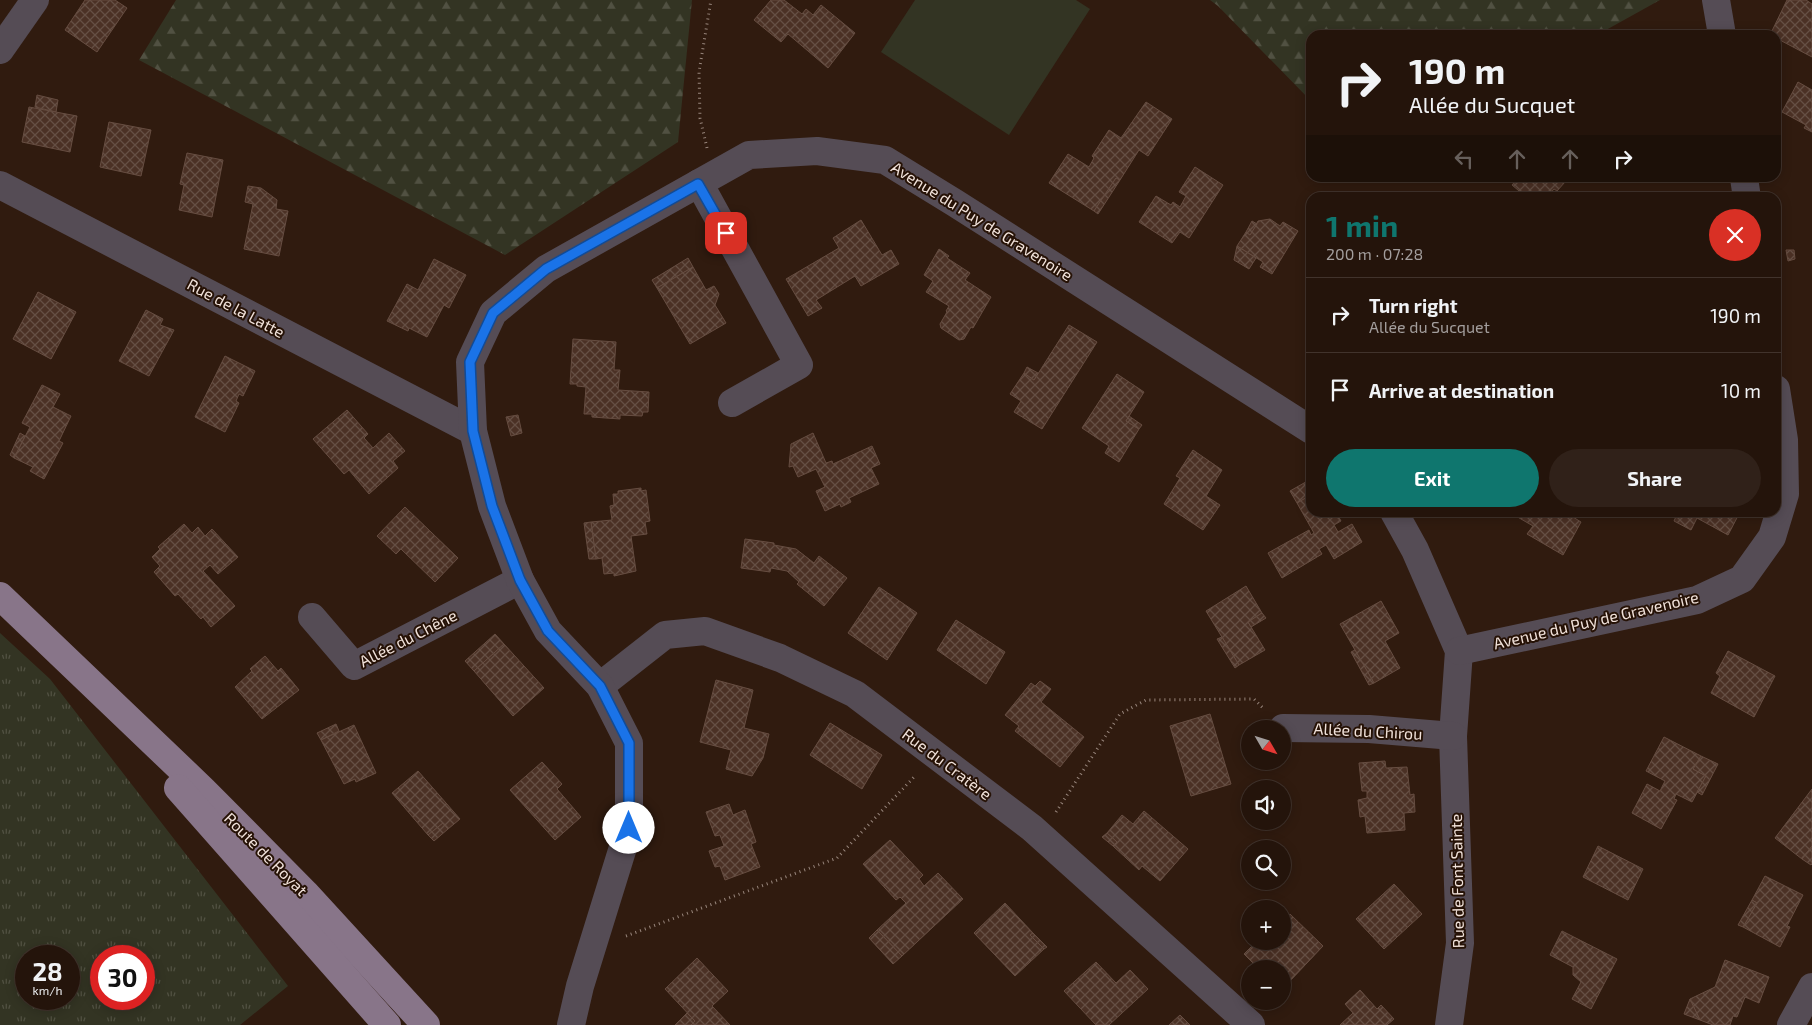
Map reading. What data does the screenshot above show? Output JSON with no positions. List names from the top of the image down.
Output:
{
  "streets": {
    "main road": ["Route de Royat"],
    "street": [
      "Avenue du Puy de Gravenoire",
      "Rue de la Latte",
      "Allée du Chêne",
      "Allée du Chirou",
      "Rue du Cratère",
      "Rue de Font Sainte"
    ]
  },
  "crossings": [
    ["Avenue du Puy de Gravenoire", "Rue de la Latte"],
    ["Avenue du Puy de Gravenoire", "Allée du Chêne"],
    ["Avenue du Puy de Gravenoire", "Rue du Cratère"],
    ["Avenue du Puy de Gravenoire", "Rue de Font Sainte"],
    ["Allée du Chirou", "Rue de Font Sainte"]
  ],
  "north": "bottom right",
  "page": {
    "turn": ["190 m", "Allée du Sucquet"],
    "heading": ["1 min", "200 m · 07:28"],
    "list": [
      {
        "name": "Turn right",
        "note": "Allée du Sucquet",
        "value": "190 m"
      },
      {
        "name": "Arrive at destination",
        "value": "10 m"
      }
    ],
    "buttons": ["Exit", "Share"],
    "map_buttons": ["+", "−"],
    "speed": "28 km/h",
    "limit": "30"
  }
}
